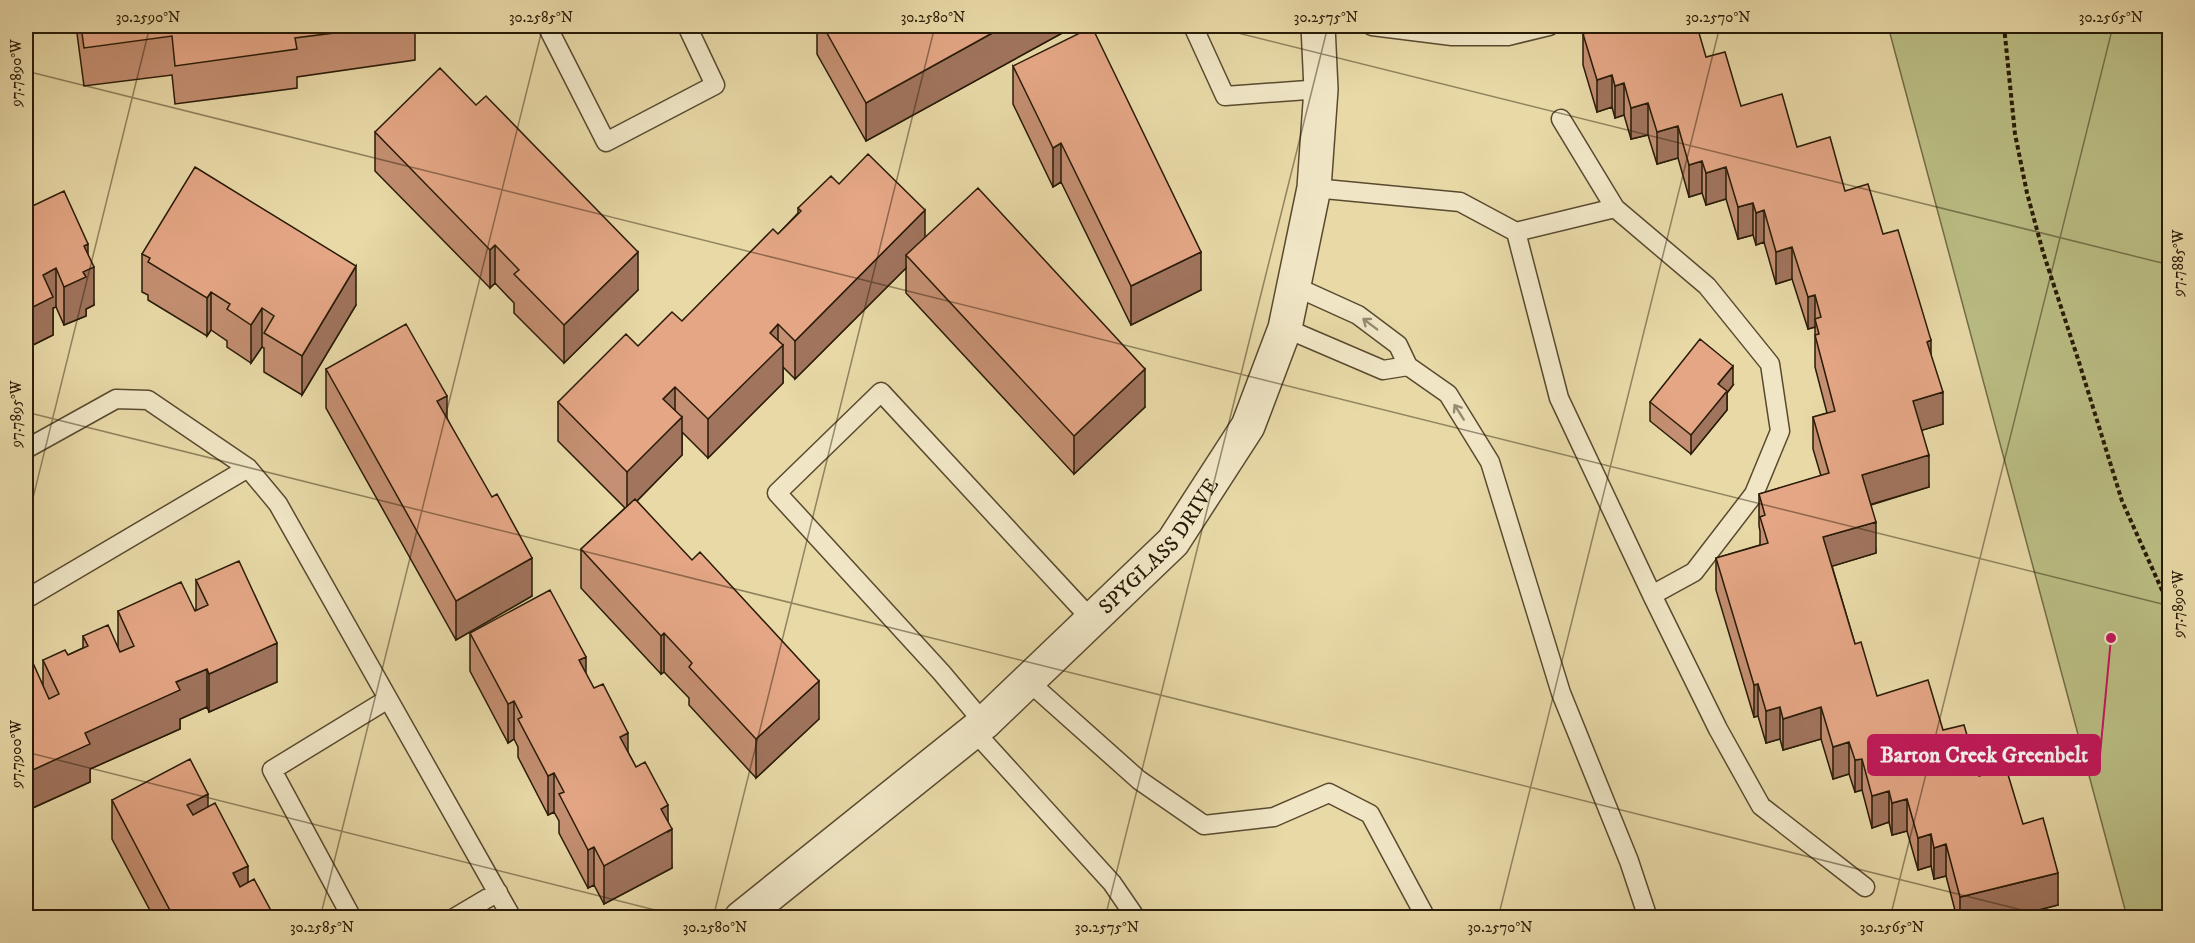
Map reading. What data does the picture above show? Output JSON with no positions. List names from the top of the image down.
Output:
{
  "streets": {
    "street": ["SPYGLASS DRIVE"]
  },
  "places": ["Barton Creek Greenbelt"],
  "coordinates": [
    "30.2590°N",
    "30.2585°N",
    "30.2580°N",
    "30.2575°N",
    "30.2570°N",
    "30.2565°N",
    "97.7890°W",
    "97.7885°W",
    "97.7895°W",
    "97.7900°W"
  ]
}
